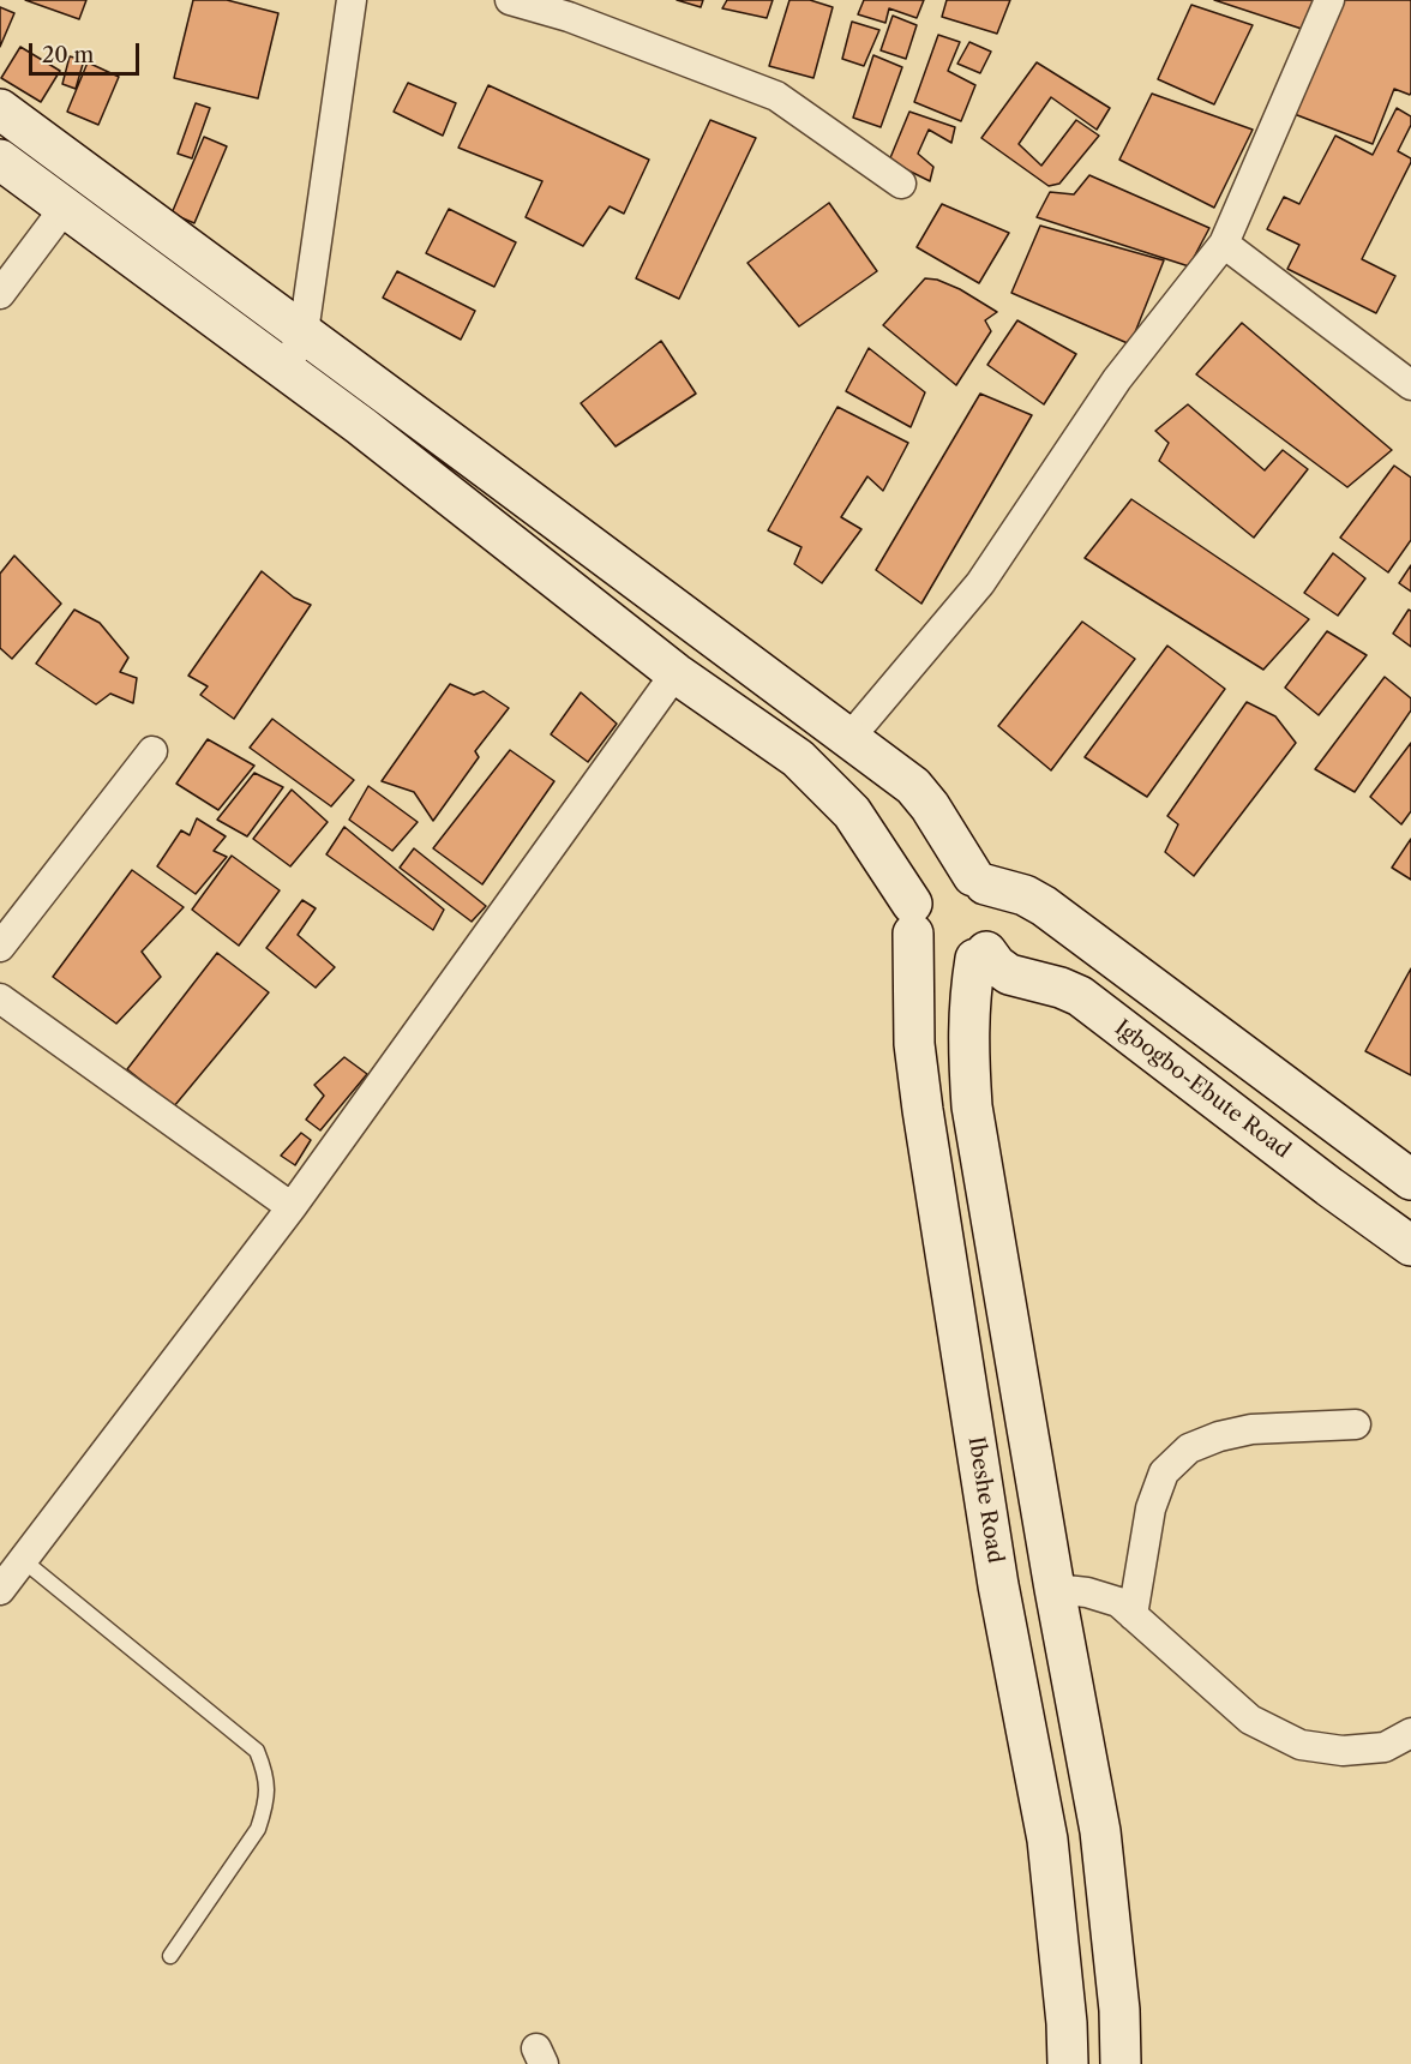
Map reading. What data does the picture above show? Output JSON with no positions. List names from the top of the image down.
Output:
{
  "streets": {
    "main road": ["Igbogbo-Ebute Road", "Ibeshe Road"]
  },
  "crossings": [
    ["Igbogbo-Ebute Road", "Ibeshe Road"]
  ],
  "scale_bar": "20 m"
}
